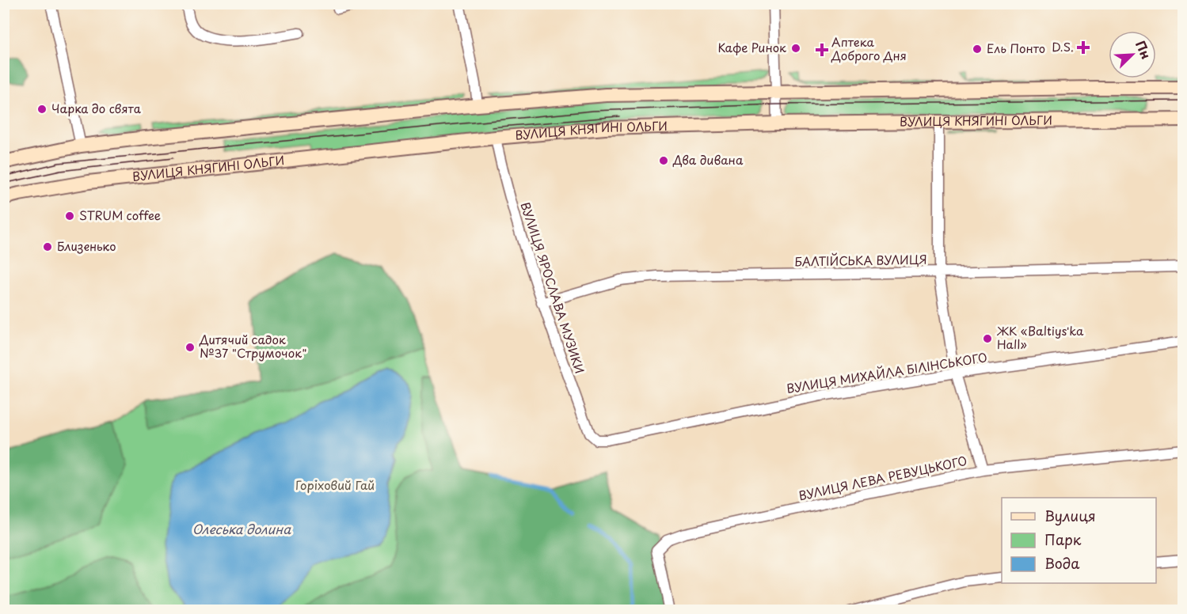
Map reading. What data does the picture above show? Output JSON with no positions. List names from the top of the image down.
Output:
{
  "streets": {
    "main road": ["ВУЛИЦЯ КНЯГИНІ ОЛЬГИ"],
    "street": [
      "БАЛТІЙСЬКА ВУЛИЦЯ",
      "ВУЛИЦЯ ЯРОСЛАВА МУЗИКИ",
      "ВУЛИЦЯ МИХАЙЛА БІЛІНСЬКОГО",
      "ВУЛИЦЯ ЛЕВА РЕВУЦЬКОГО"
    ]
  },
  "crossings": [
    ["ВУЛИЦЯ КНЯГИНІ ОЛЬГИ", "ВУЛИЦЯ ЯРОСЛАВА МУЗИКИ"],
    ["БАЛТІЙСЬКА ВУЛИЦЯ", "ВУЛИЦЯ ЯРОСЛАВА МУЗИКИ"],
    ["ВУЛИЦЯ ЯРОСЛАВА МУЗИКИ", "ВУЛИЦЯ МИХАЙЛА БІЛІНСЬКОГО"]
  ],
  "water": ["Олеська долина"],
  "parks": ["Горіховий Гай"],
  "places": {
    "health": ["D.S.", "Аптека Доброго Дня"],
    "other": [
      "Кафе Ринок",
      "Ель Понто",
      "Чарка до свята",
      "Два дивана",
      "STRUM coffee",
      "Близенько",
      "ЖК «Baltiysʹka Hall»",
      "Дитячий садок №37 \"Струмочок\""
    ]
  },
  "legend": ["Вулиця", "Парк", "Вода"],
  "north": "top right"
}
